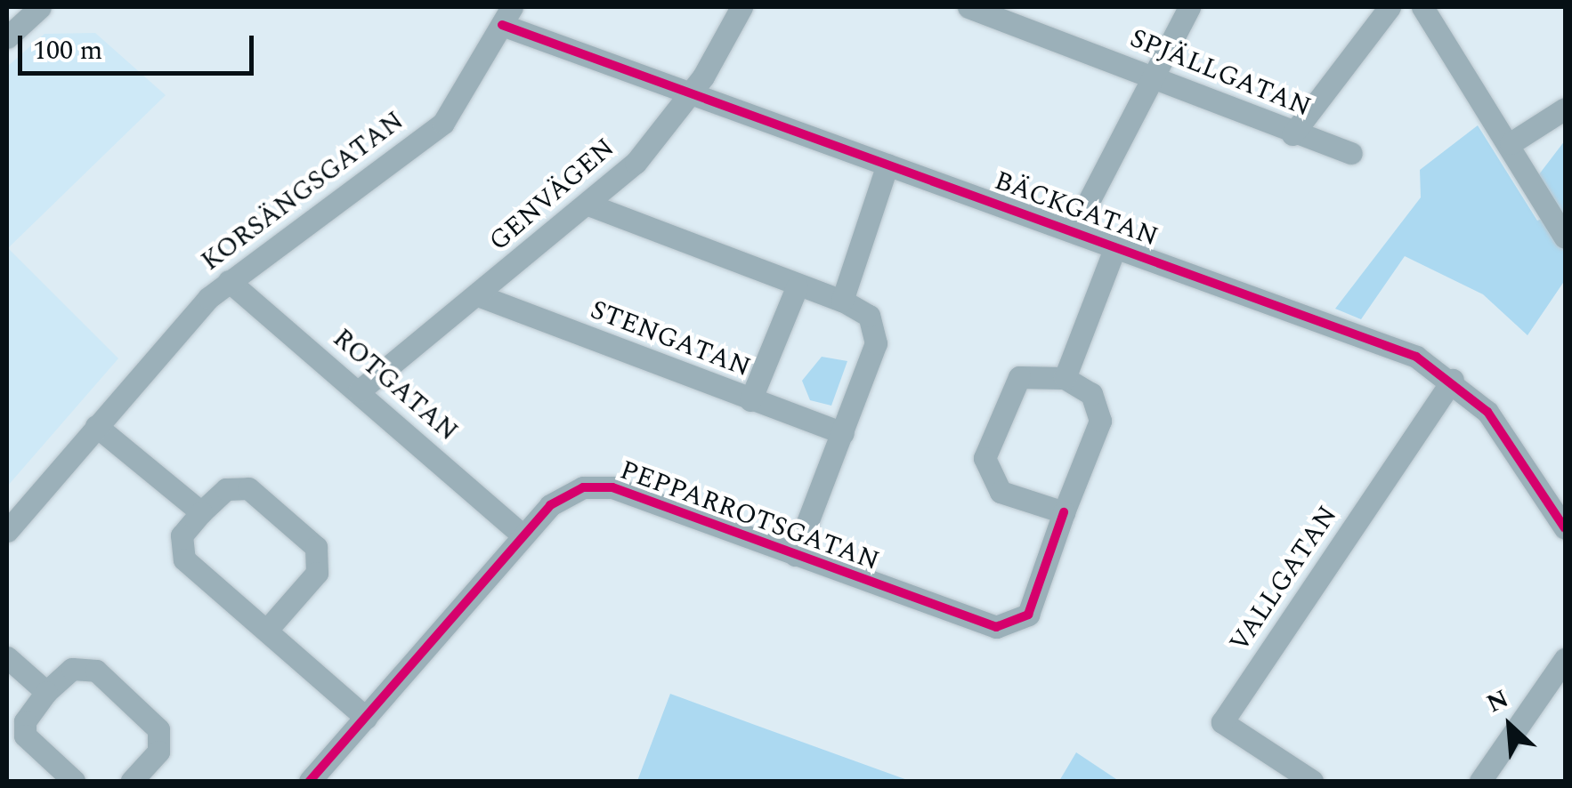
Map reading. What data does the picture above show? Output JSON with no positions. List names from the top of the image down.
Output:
{
  "streets": {
    "street": [
      "SPJÄLLGATAN",
      "KORSÄNGSGATAN",
      "GENVÄGEN",
      "BÄCKGATAN",
      "STENGATAN",
      "ROTGATAN",
      "PEPPARROTSGATAN",
      "VALLGATAN"
    ]
  },
  "crossings": [
    ["KORSÄNGSGATAN", "BÄCKGATAN"],
    ["KORSÄNGSGATAN", "ROTGATAN"],
    ["GENVÄGEN", "BÄCKGATAN"],
    ["GENVÄGEN", "STENGATAN"],
    ["GENVÄGEN", "ROTGATAN"],
    ["BÄCKGATAN", "VALLGATAN"],
    ["ROTGATAN", "PEPPARROTSGATAN"]
  ],
  "scale_bar": "100 m",
  "north": "top left"
}
